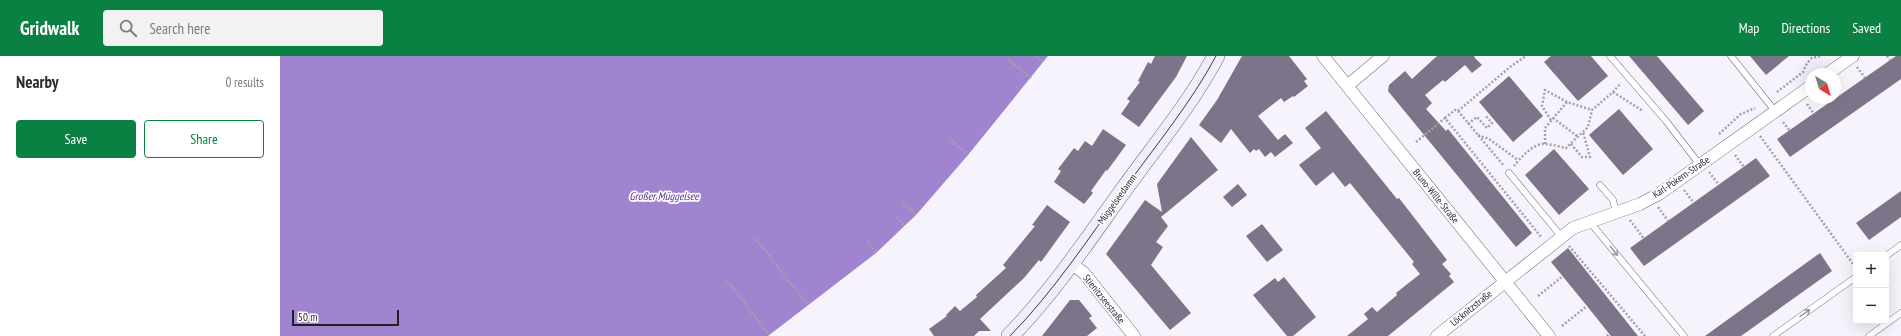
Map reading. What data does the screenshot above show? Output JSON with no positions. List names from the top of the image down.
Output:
{
  "streets": {
    "main road": ["Müggelseedamm"],
    "street": [
      "Karl-Pokern-Straße",
      "Bruno-Wille-Straße",
      "Stienitzseestraße",
      "Löcknitzstraße"
    ]
  },
  "crossings": [
    ["Karl-Pokern-Straße", "Bruno-Wille-Straße"],
    ["Karl-Pokern-Straße", "Löcknitzstraße"],
    ["Bruno-Wille-Straße", "Löcknitzstraße"],
    ["Müggelseedamm", "Stienitzseestraße"]
  ],
  "water": ["Großer Müggelsee"],
  "scale_bar": "50 m",
  "north": "bottom right",
  "page": {
    "header": "Gridwalk",
    "search": "Search here",
    "nav": ["Map", "Directions", "Saved"],
    "heading": ["Nearby", "0 results"],
    "buttons": ["Save", "Share"],
    "map_buttons": ["+", "−"],
    "scale": "50 m"
  }
}
